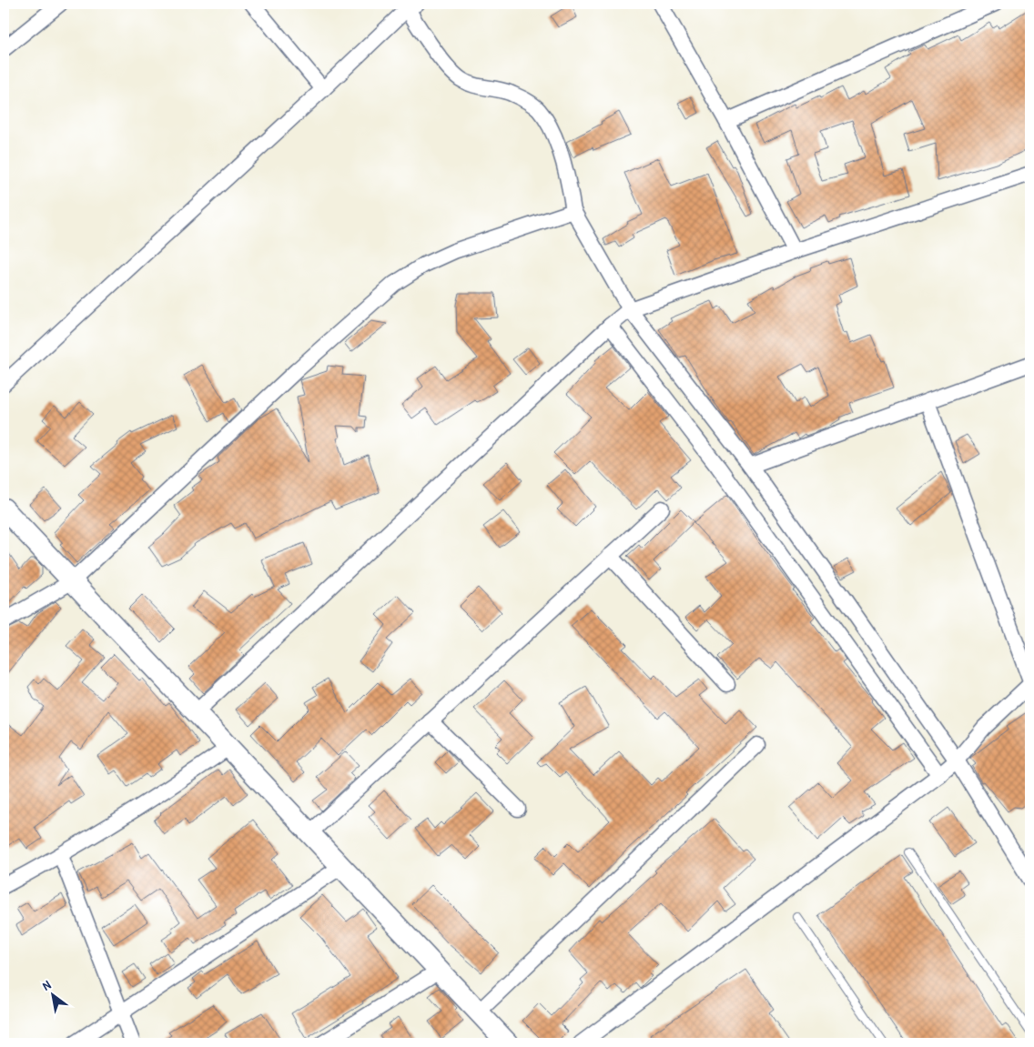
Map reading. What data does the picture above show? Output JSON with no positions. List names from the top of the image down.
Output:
{
  "north": "top left"
}
